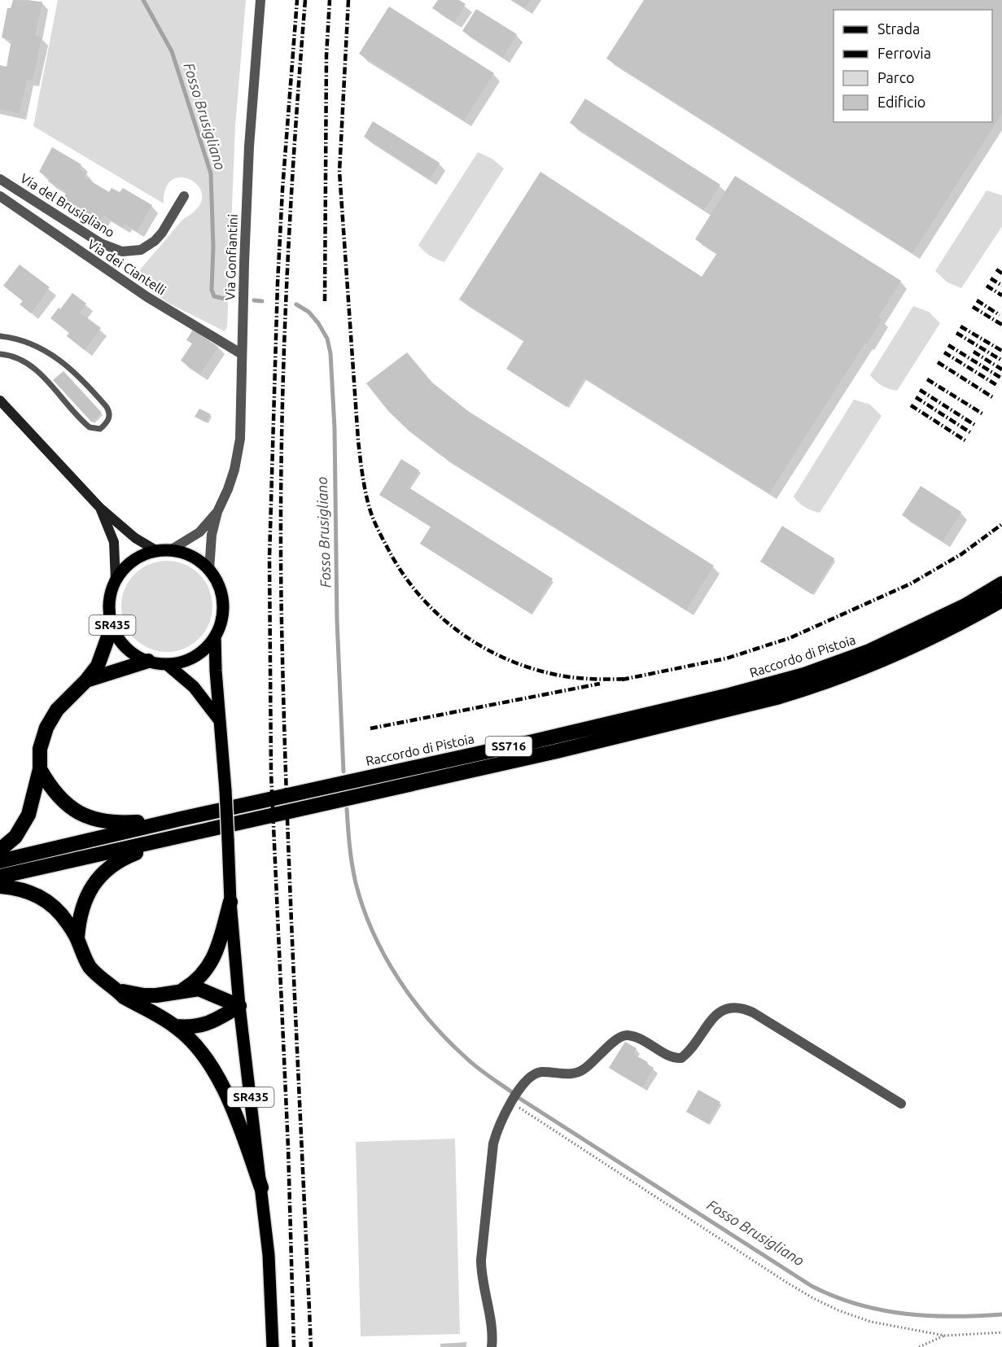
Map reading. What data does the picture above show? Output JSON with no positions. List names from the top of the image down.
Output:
{
  "streets": {
    "highway": ["Raccordo di Pistoia", "SS716"],
    "main road": ["SR435"],
    "street": ["Via del Brusigliano", "Via Gonfiantini", "Via dei Ciantelli"]
  },
  "crossings": [
    ["Via Gonfiantini", "Via dei Ciantelli"],
    ["Via Gonfiantini", "SR435"]
  ],
  "water": ["Fosso Brusigliano"],
  "legend": [
    "Strada",
    "Ferrovia",
    "Parco",
    "Edificio"
  ]
}
